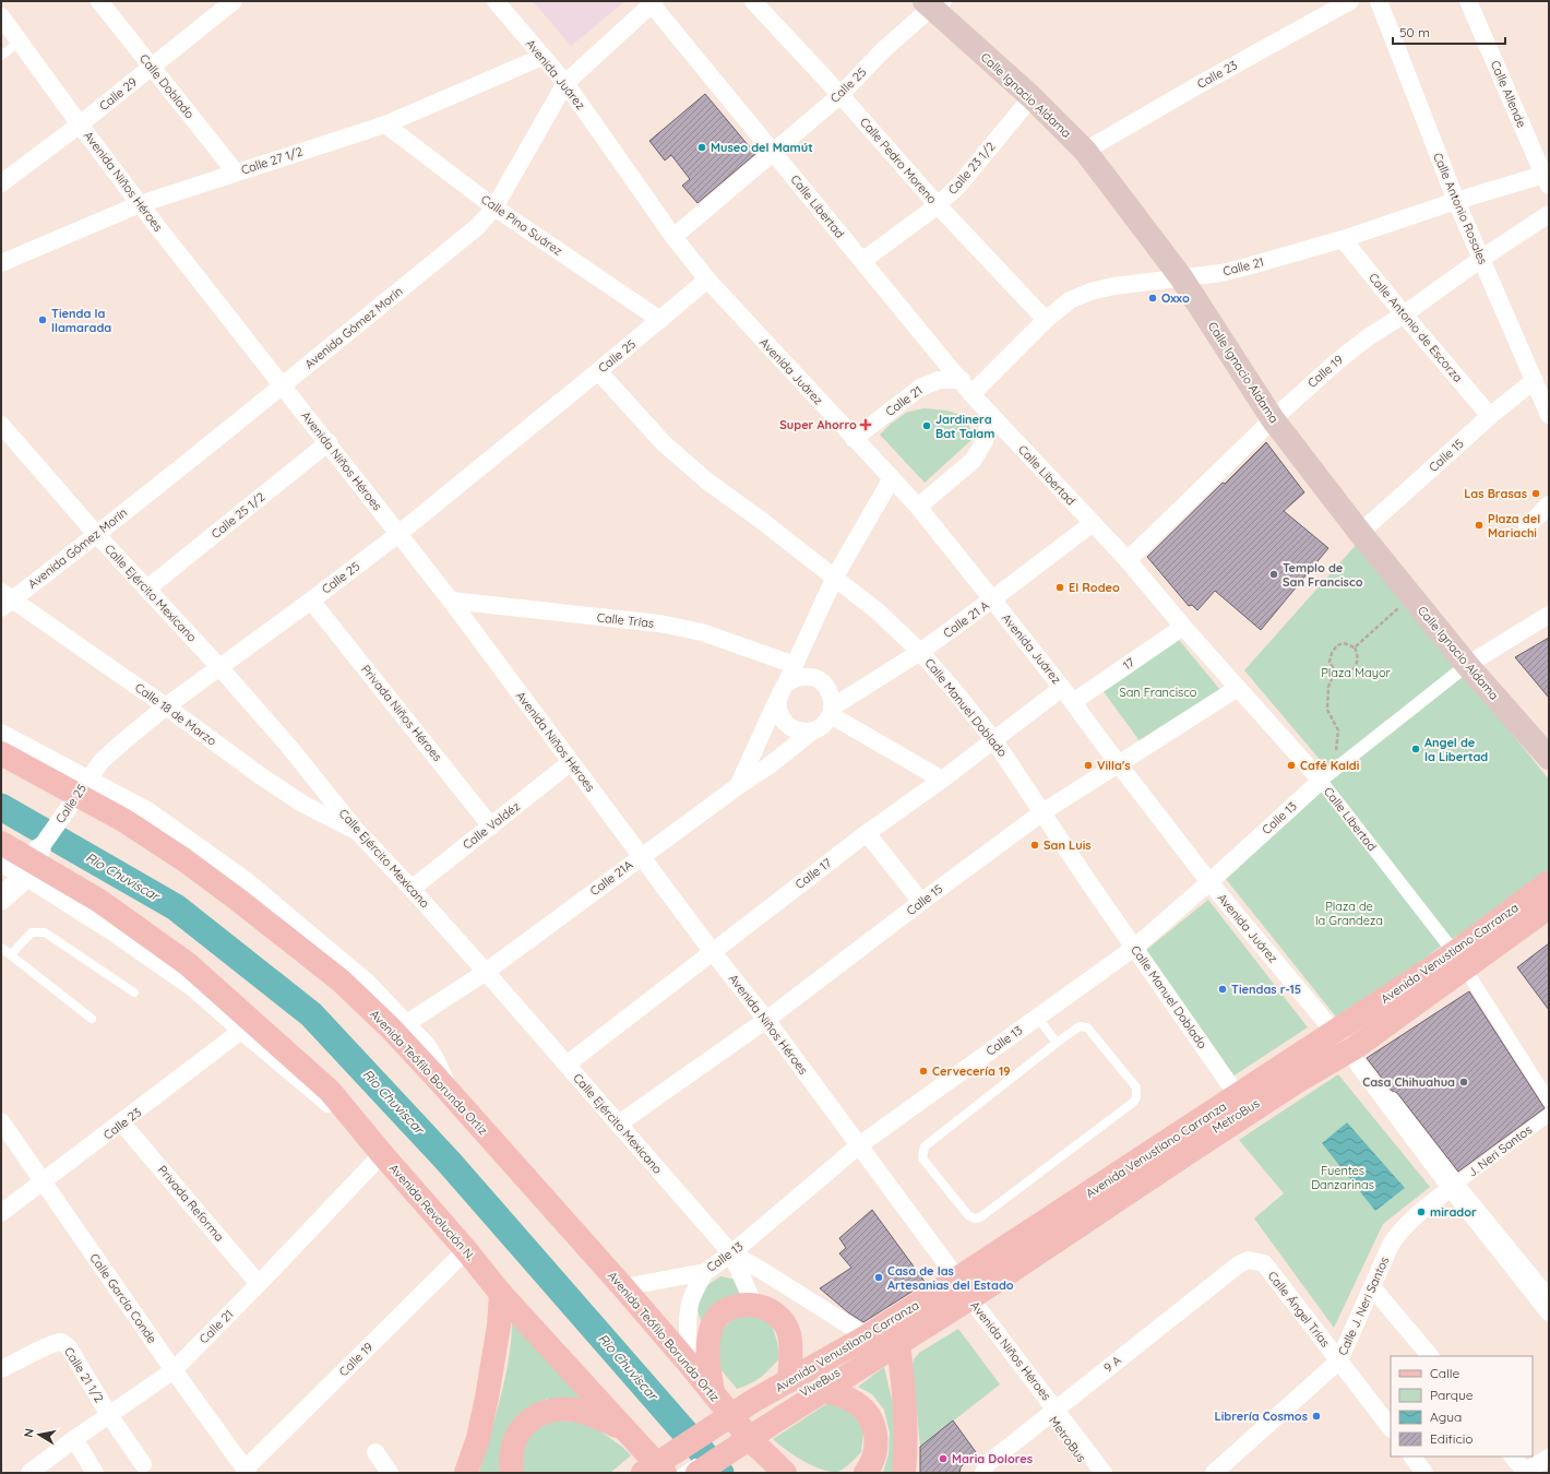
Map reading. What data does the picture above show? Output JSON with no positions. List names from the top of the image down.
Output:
{
  "streets": {
    "main road": [
      "Calle Ignacio Aldama",
      "Avenida Venustiano Carranza",
      "Avenida Teófilo Borunda Ortiz",
      "Avenida Revolución N."
    ],
    "street": [
      "Avenida Juárez",
      "Calle 23",
      "Calle 25",
      "Calle Doblado",
      "Calle 29",
      "Calle Allende",
      "Calle 27 1/2",
      "Calle Pedro Moreno",
      "Calle 23 1/2",
      "Avenida Niños Héroes",
      "Calle Libertad",
      "Calle Antonio Rosales",
      "Calle Pino Suárez",
      "Calle 21",
      "Avenida Gómez Morín",
      "Calle Antonio de Escorza",
      "Calle 19",
      "Calle 15",
      "Calle 25 1/2",
      "Calle Ejército Mexicano",
      "Calle 21 A",
      "Calle Trías",
      "17",
      "Calle Manuel Doblado",
      "Privada Niños Héroes",
      "Calle 18 de Marzo",
      "Calle 13",
      "Calle Valdéz",
      "Calle 17",
      "Calle 21A",
      "J. Neri Santos",
      "Privada Reforma",
      "Calle García Conde",
      "Calle J. Neri Santos",
      "Calle Ángel Trías",
      "9 A",
      "Calle 21 1/2"
    ],
    "lane": ["MetroBus"]
  },
  "crossings": [
    ["Avenida Juárez", "Calle 25"],
    ["Avenida Juárez", "Calle 27 1/2"],
    ["Avenida Juárez", "Calle 21"],
    ["Avenida Juárez", "Avenida Gómez Morín"],
    ["Avenida Juárez", "Calle 15"],
    ["Avenida Juárez", "Calle 21 A"],
    ["Avenida Juárez", "17"],
    ["Avenida Juárez", "Calle 13"],
    ["Avenida Juárez", "Calle 17"],
    ["Avenida Juárez", "Avenida Venustiano Carranza"],
    ["Avenida Juárez", "MetroBus"],
    ["Avenida Juárez", "J. Neri Santos"],
    ["Avenida Juárez", "Calle J. Neri Santos"],
    ["Calle 23", "Calle Ignacio Aldama"],
    ["Calle 23", "Privada Reforma"],
    ["Calle 23", "Calle García Conde"],
    ["Calle 25", "Calle Ignacio Aldama"],
    ["Calle 25", "Calle Pedro Moreno"],
    ["Calle 25", "Avenida Niños Héroes"],
    ["Calle 25", "Calle Libertad"],
    ["Calle 25", "Calle Pino Suárez"],
    ["Calle 25", "Calle Ejército Mexicano"],
    ["Calle 25", "Calle Manuel Doblado"],
    ["Calle 25", "Privada Niños Héroes"],
    ["Calle 25", "Calle 18 de Marzo"],
    ["Calle Doblado", "Calle 29"],
    ["Calle Doblado", "Calle 27 1/2"],
    ["Calle 29", "Avenida Niños Héroes"],
    ["Calle Allende", "Calle 21"],
    ["Calle Ignacio Aldama", "Calle 23 1/2"],
    ["Calle Ignacio Aldama", "Calle 21"],
    ["Calle Ignacio Aldama", "Calle 19"],
    ["Calle Ignacio Aldama", "Calle 15"],
    ["Calle 27 1/2", "Avenida Niños Héroes"],
    ["Calle 27 1/2", "Calle Pino Suárez"],
    ["Calle Pedro Moreno", "Calle 23 1/2"],
    ["Calle Pedro Moreno", "Calle 21"],
    ["Calle 23 1/2", "Calle Libertad"],
    ["Avenida Niños Héroes", "Avenida Gómez Morín"],
    ["Avenida Niños Héroes", "Calle 15"],
    ["Avenida Niños Héroes", "Calle 25 1/2"],
    ["Avenida Niños Héroes", "Calle Trías"],
    ["Avenida Niños Héroes", "Calle 13"],
    ["Avenida Niños Héroes", "Calle Valdéz"],
    ["Avenida Niños Héroes", "Calle 17"],
    ["Avenida Niños Héroes", "Calle 21A"],
    ["Avenida Niños Héroes", "Avenida Venustiano Carranza"],
    ["Avenida Niños Héroes", "MetroBus"],
    ["Avenida Niños Héroes", "9 A"],
    ["Calle Libertad", "Calle 21"],
    ["Calle Libertad", "Avenida Gómez Morín"],
    ["Calle Libertad", "Calle 19"],
    ["Calle Libertad", "Calle 15"],
    ["Calle Libertad", "Calle 21 A"],
    ["Calle Libertad", "17"],
    ["Calle Libertad", "Calle 13"],
    ["Calle Antonio Rosales", "Calle 21"],
    ["Calle Antonio Rosales", "Calle 19"],
    ["Calle Antonio Rosales", "Calle 15"],
    ["Calle Pino Suárez", "Avenida Gómez Morín"],
    ["Calle 21", "Calle Antonio de Escorza"],
    ["Calle 21", "Privada Reforma"],
    ["Calle 21", "Avenida Revolución N."],
    ["Calle 21", "Calle García Conde"],
    ["Calle 21", "Calle 21 1/2"],
    ["Avenida Gómez Morín", "Calle Ejército Mexicano"],
    ["Avenida Gómez Morín", "Calle 18 de Marzo"],
    ["Calle Antonio de Escorza", "Calle 19"],
    ["Calle Antonio de Escorza", "Calle 15"],
    ["Calle 19", "Avenida Revolución N."],
    ["Calle 19", "Calle García Conde"],
    ["Calle 15", "Calle Ejército Mexicano"],
    ["Calle 15", "Calle Manuel Doblado"],
    ["Calle 25 1/2", "Calle Ejército Mexicano"],
    ["Calle Ejército Mexicano", "Calle 18 de Marzo"],
    ["Calle Ejército Mexicano", "Calle 13"],
    ["Calle Ejército Mexicano", "Calle Valdéz"],
    ["Calle Ejército Mexicano", "Calle 17"],
    ["Calle Ejército Mexicano", "Calle 21A"],
    ["Calle 21 A", "Calle Manuel Doblado"],
    ["Calle 21 A", "Calle 21A"],
    ["Calle Manuel Doblado", "Calle 13"],
    ["Calle Manuel Doblado", "Calle 17"],
    ["Calle Manuel Doblado", "Avenida Venustiano Carranza"],
    ["Privada Niños Héroes", "Calle Valdéz"],
    ["Calle 13", "Avenida Teófilo Borunda Ortiz"],
    ["Avenida Venustiano Carranza", "MetroBus"],
    ["MetroBus", "9 A"],
    ["J. Neri Santos", "Calle J. Neri Santos"],
    ["Calle J. Neri Santos", "Calle Ángel Trías"],
    ["Calle Ángel Trías", "9 A"]
  ],
  "water": ["Rio Chuviscar"],
  "parks": [
    "Plaza Mayor",
    "San Francisco",
    "Plaza de la Grandeza",
    "Fuentes Danzarinas"
  ],
  "places": {
    "other": [
      "Museo del Mamút",
      "Oxxo",
      "Tienda la llamarada",
      "Jardinera Bat Talam",
      "Las Brasas",
      "Plaza del Mariachi",
      "Templo de San Francisco",
      "El Rodeo",
      "Angel de la Libertad",
      "Villa's",
      "Café Kaldi",
      "San Luis",
      "Tiendas r-15",
      "Cervecería 19",
      "Casa Chihuahua",
      "mirador",
      "Casa de las Artesanias del Estado",
      "Librería Cosmos",
      "Maria Dolores"
    ],
    "health": ["Super Ahorro"]
  },
  "legend": [
    "Calle",
    "Parque",
    "Agua",
    "Edificio"
  ],
  "scale_bar": "50 m",
  "north": "left"
}
